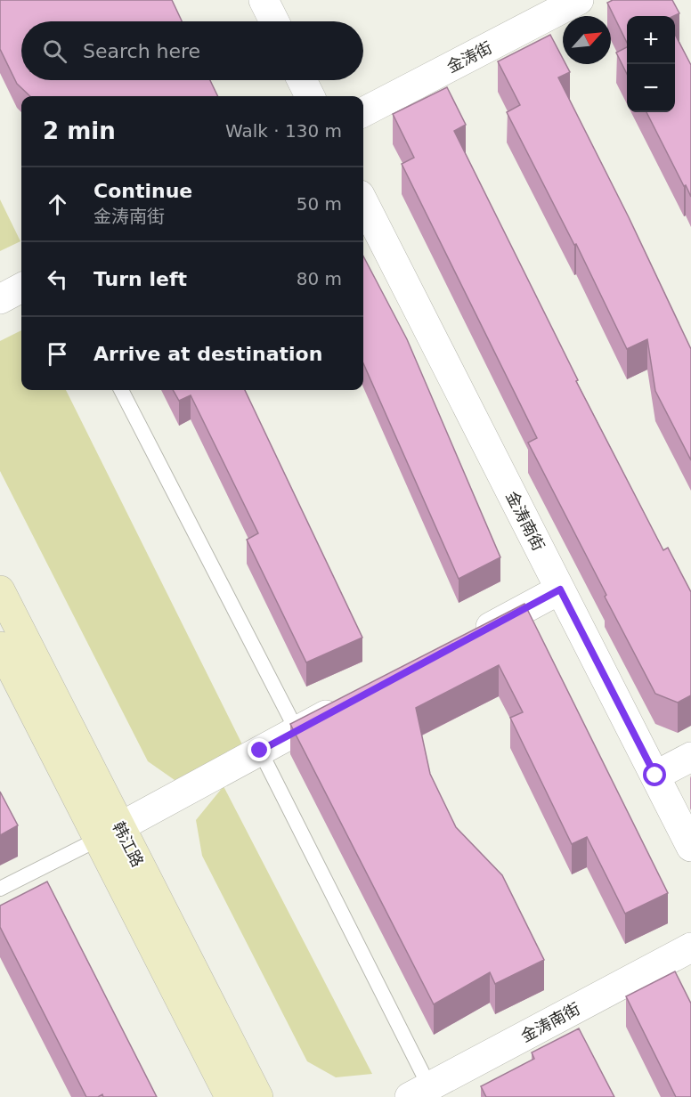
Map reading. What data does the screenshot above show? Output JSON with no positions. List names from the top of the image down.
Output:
{
  "streets": {
    "street": ["金涛街", "金涛南街", "韩江路"]
  },
  "north": "top right",
  "page": {
    "map_buttons": ["+", "−"],
    "search": "Search here",
    "heading": ["2 min", "Walk · 130 m"],
    "list": [
      ["Continue", "金涛南街", "50 m"],
      ["Turn left", "80 m"],
      "Arrive at destination"
    ]
  }
}
